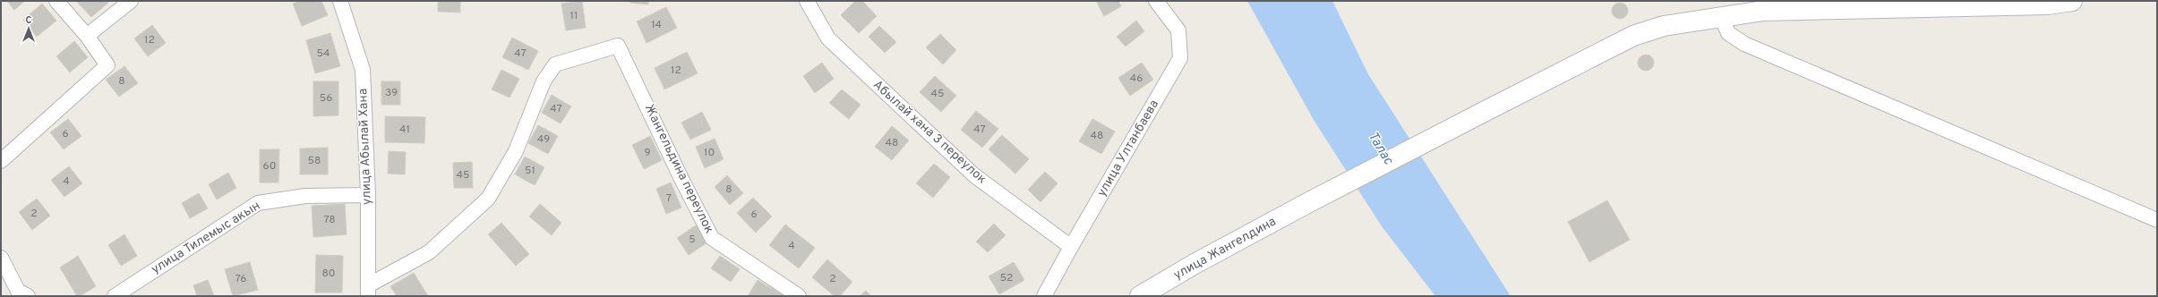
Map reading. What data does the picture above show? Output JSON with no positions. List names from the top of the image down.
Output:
{
  "streets": {
    "street": [
      "Абылай хана 3 переулок",
      "улица Абылай Хана",
      "улица Ултанбаева",
      "Жангельдина переулок",
      "улица Тилемыс акын",
      "улица Жангелдина"
    ]
  },
  "crossings": [
    ["Абылай хана 3 переулок", "улица Ултанбаева"],
    ["улица Абылай Хана", "Жангельдина переулок"],
    ["улица Абылай Хана", "улица Тилемыс акын"]
  ],
  "water": ["Талас"],
  "house_numbers": [
    "11",
    "14",
    "12",
    "54",
    "47",
    "12",
    "46",
    "8",
    "39",
    "45",
    "56",
    "47",
    "41",
    "47",
    "6",
    "48",
    "49",
    "48",
    "9",
    "10",
    "58",
    "60",
    "51",
    "45",
    "4",
    "8",
    "7",
    "2",
    "6",
    "78",
    "5",
    "4",
    "80",
    "52",
    "76",
    "2"
  ],
  "north": "top"
}
